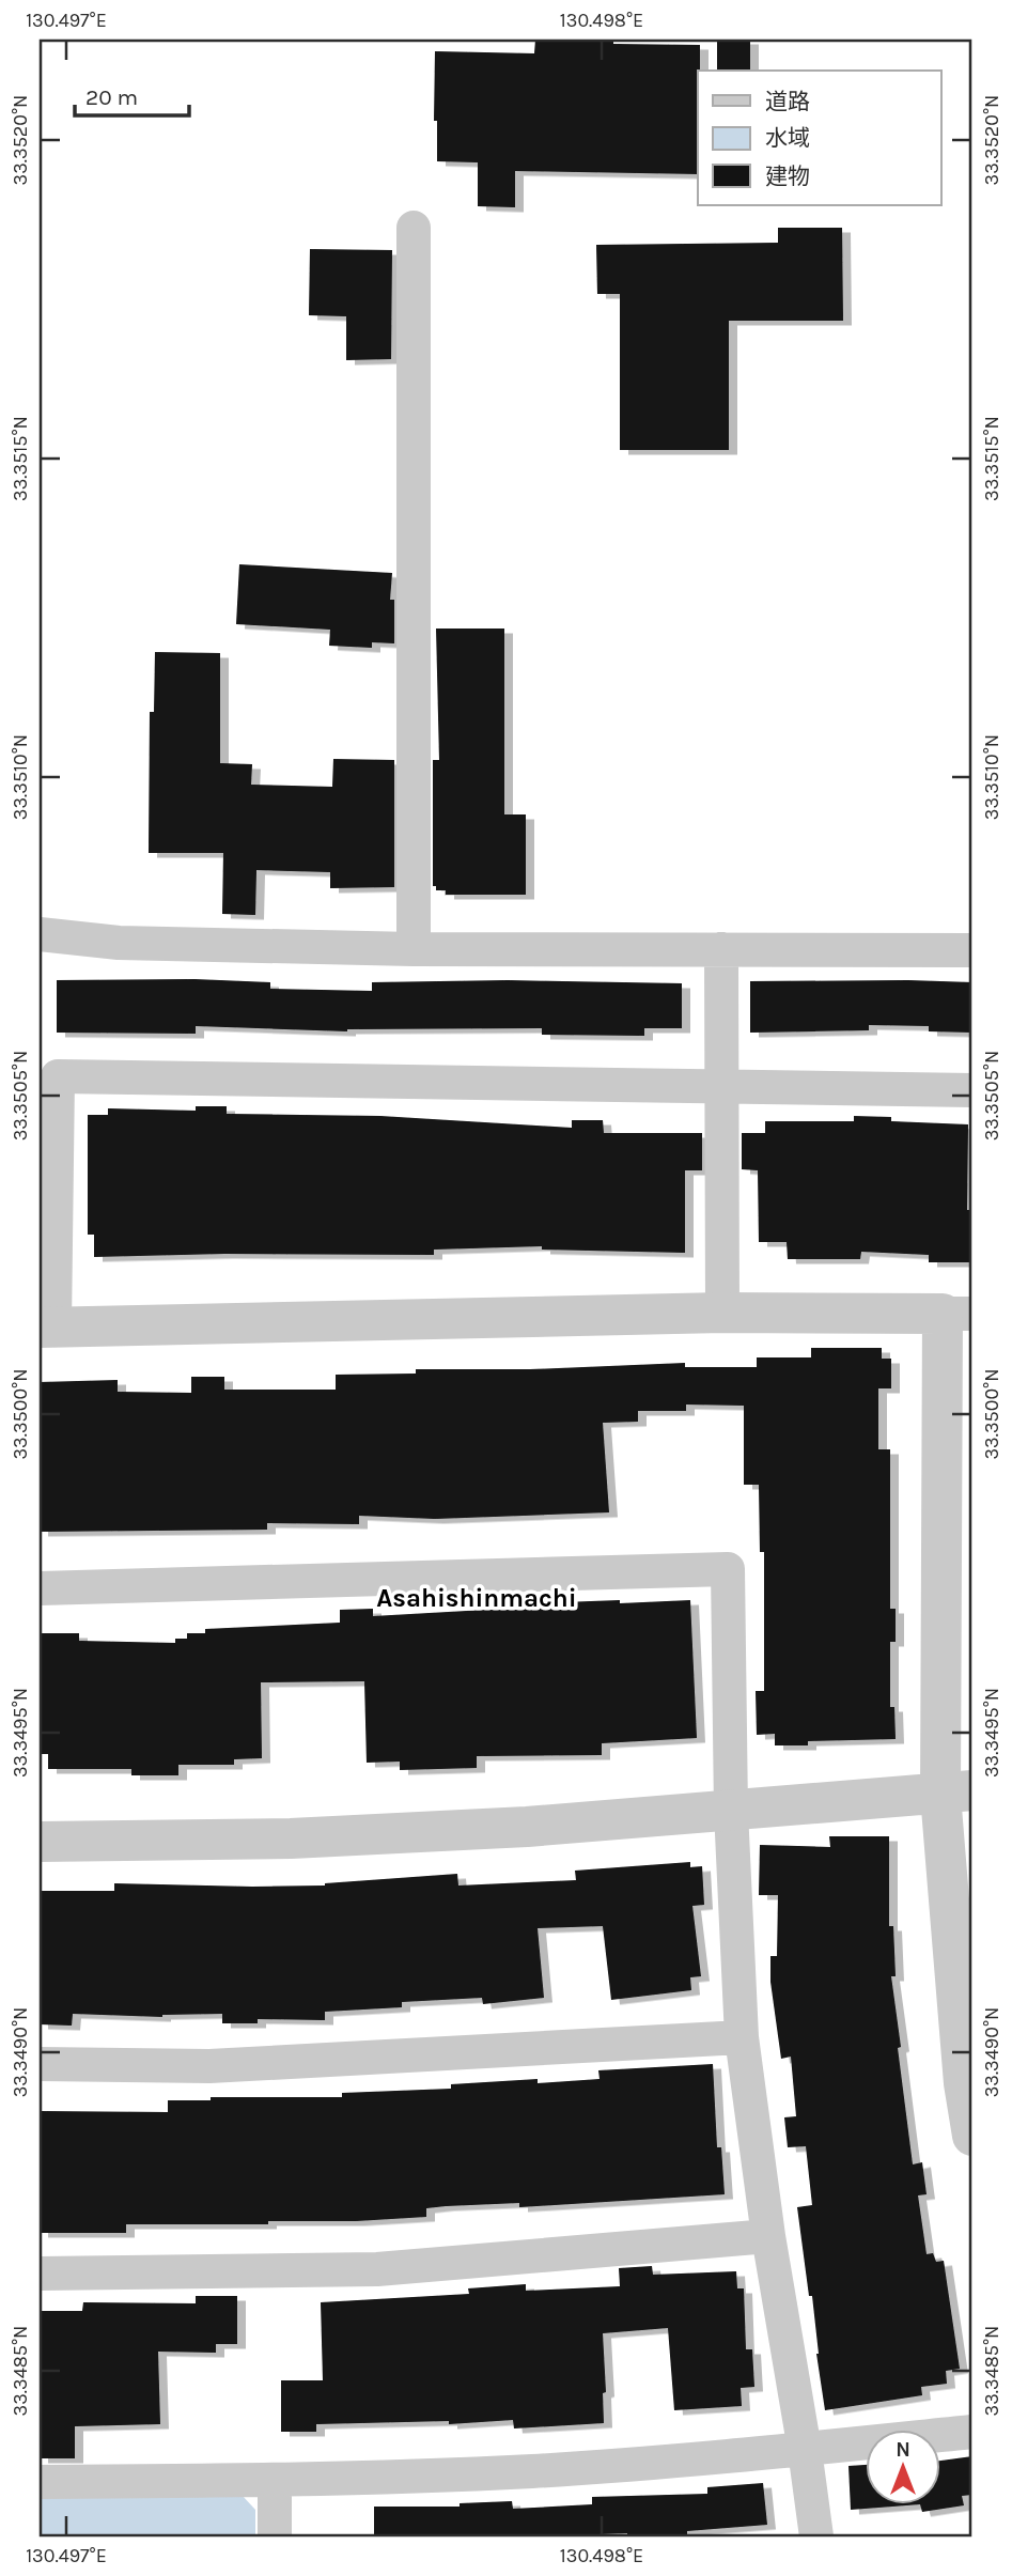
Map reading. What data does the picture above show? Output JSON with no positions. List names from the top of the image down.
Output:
{
  "districts": ["Asahishinmachi"],
  "legend": ["道路", "水域", "建物"],
  "scale_bar": "20 m",
  "north": "top",
  "coordinates": [
    "130.497°E",
    "130.498°E",
    "33.3520°N",
    "33.3515°N",
    "33.3510°N",
    "33.3505°N",
    "33.3500°N",
    "33.3495°N",
    "33.3490°N",
    "33.3485°N"
  ]
}
